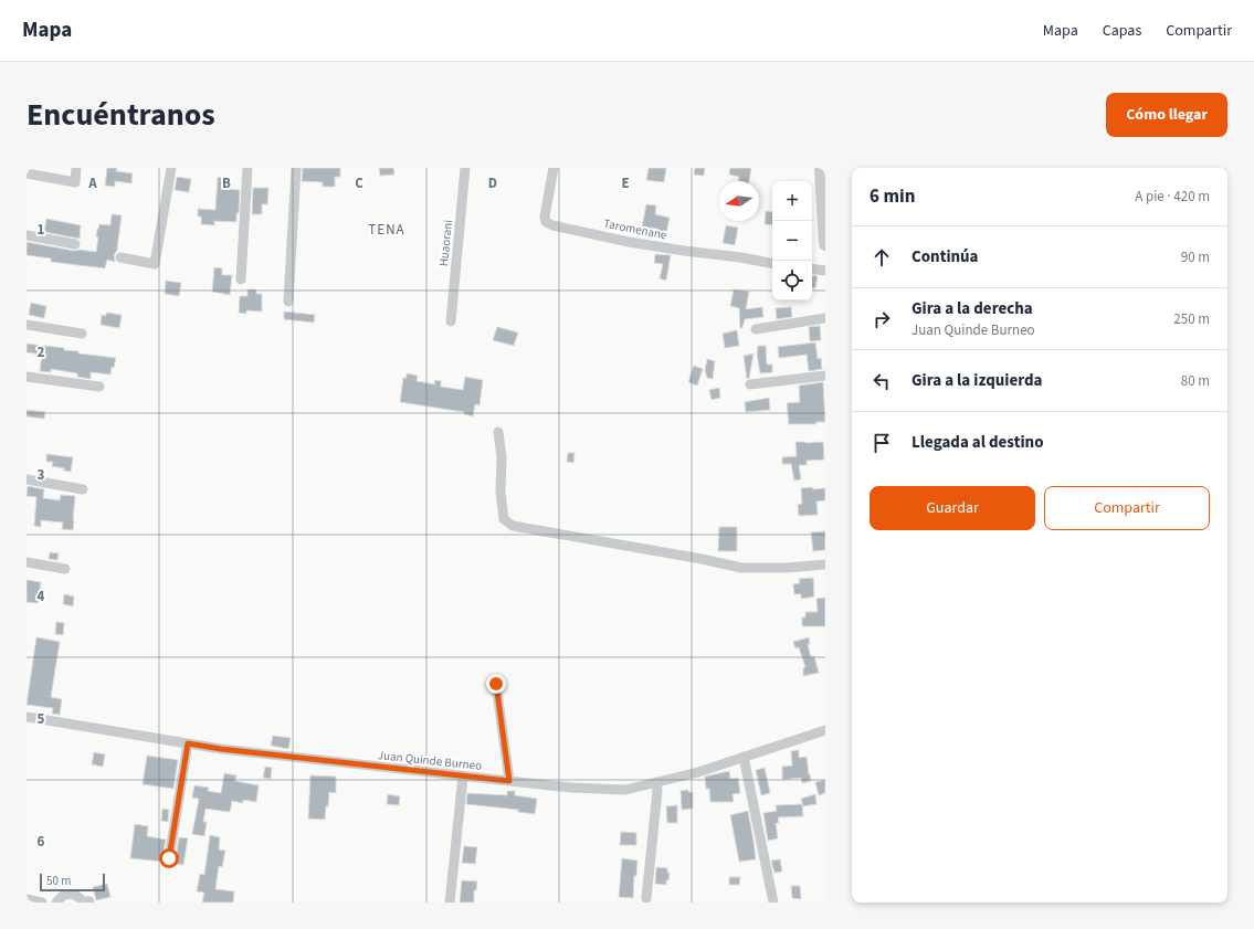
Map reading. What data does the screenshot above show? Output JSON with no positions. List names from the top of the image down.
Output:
{
  "streets": {
    "street": ["Taromenane", "Huaorani", "Juan Quinde Burneo"]
  },
  "districts": ["TENA"],
  "scale_bar": "50 m",
  "north": "left",
  "page": {
    "header": "Mapa",
    "nav": ["Mapa", "Capas", "Compartir"],
    "title": "Encuéntranos",
    "buttons": [
      "Cómo llegar",
      ["Guardar", "Compartir"]
    ],
    "heading": ["6 min", "A pie · 420 m"],
    "map_buttons": ["+", "−"],
    "list": [
      ["Continúa", "90 m"],
      ["Gira a la derecha", "Juan Quinde Burneo", "250 m"],
      ["Gira a la izquierda", "80 m"],
      "Llegada al destino"
    ],
    "scale": "50 m"
  },
  "grid": {
    "columns": [
      "A",
      "B",
      "C",
      "D",
      "E"
    ],
    "rows": [
      "1",
      "2",
      "3",
      "4",
      "5",
      "6"
    ]
  }
}
